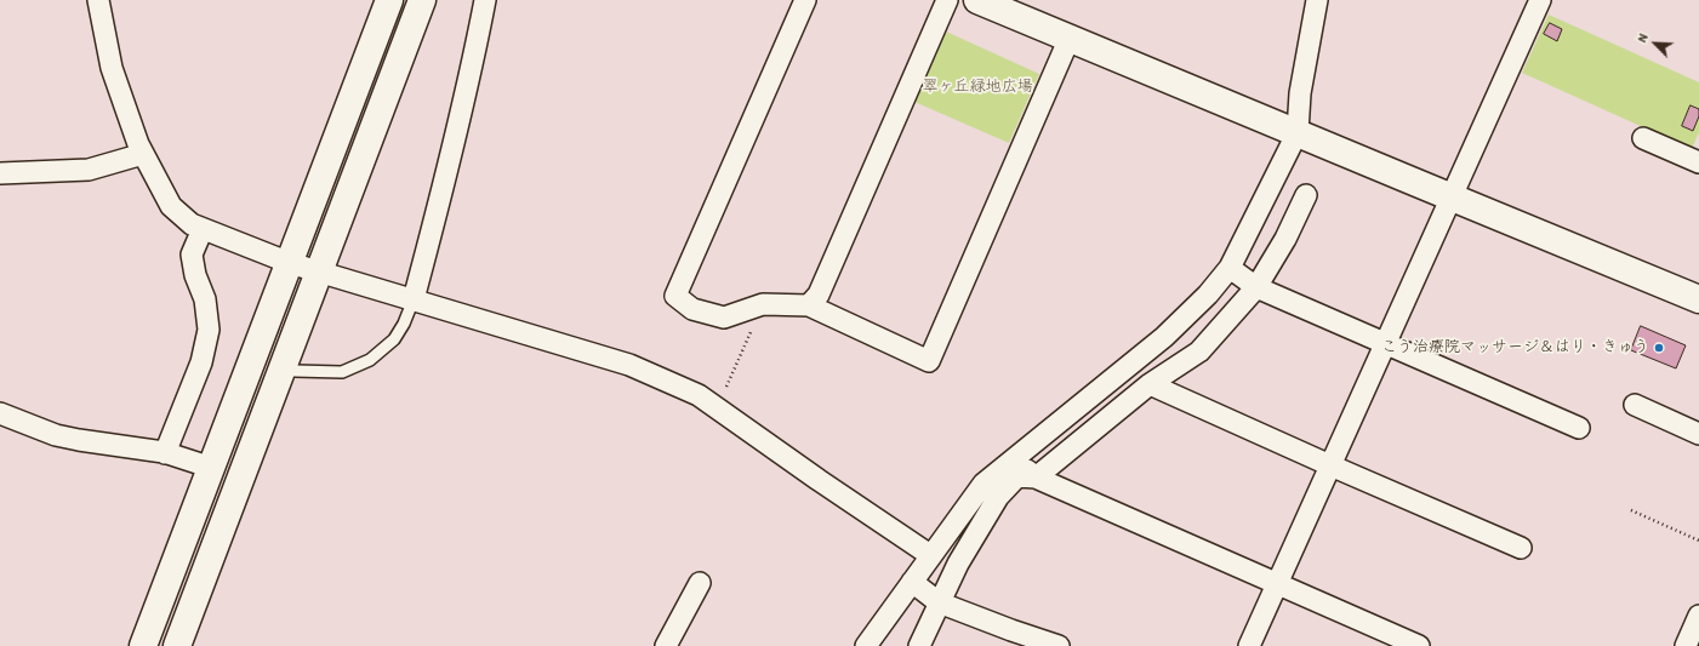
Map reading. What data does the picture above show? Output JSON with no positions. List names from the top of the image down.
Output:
{
  "parks": ["翠ヶ丘緑地広場"],
  "places": ["こう治療院マッサージ＆はり・きゅう"],
  "north": "top left"
}
